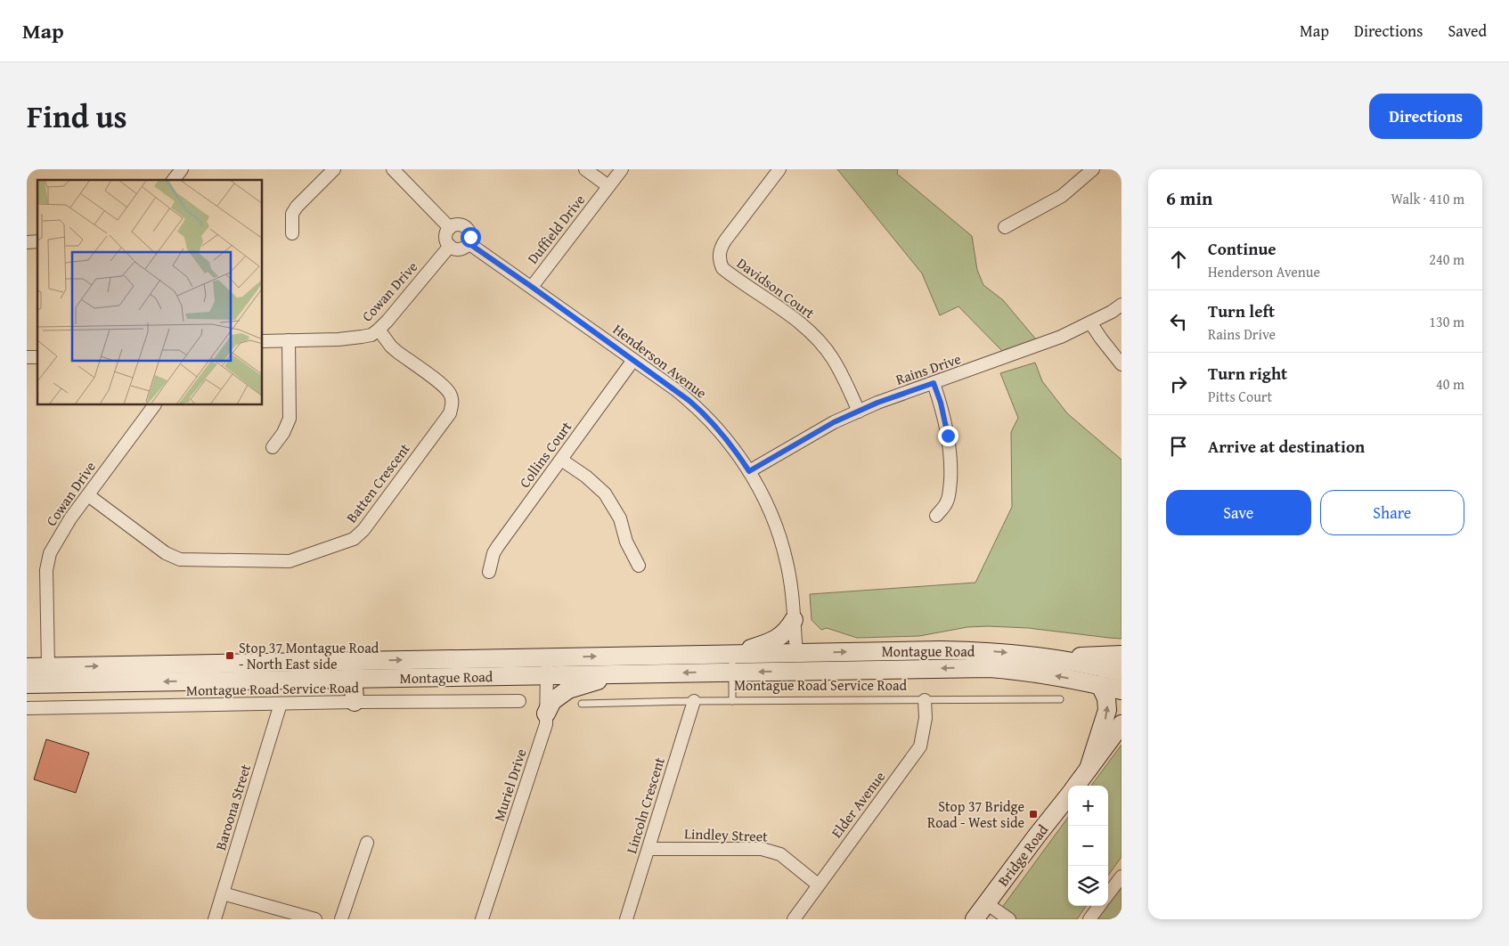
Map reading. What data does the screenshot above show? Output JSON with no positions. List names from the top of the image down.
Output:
{
  "streets": {
    "main road": ["Montague Road", "Bridge Road"],
    "street": [
      "Duffield Drive",
      "Davidson Court",
      "Cowan Drive",
      "Henderson Avenue",
      "Rains Drive",
      "Collins Court",
      "Batten Crescent",
      "Montague Road Service Road",
      "Muriel Drive",
      "Elder Avenue",
      "Lincoln Crescent",
      "Baroona Street",
      "Lindley Street"
    ]
  },
  "crossings": [
    ["Duffield Drive", "Henderson Avenue"],
    ["Davidson Court", "Rains Drive"],
    ["Cowan Drive", "Henderson Avenue"],
    ["Cowan Drive", "Batten Crescent"],
    ["Cowan Drive", "Montague Road"],
    ["Henderson Avenue", "Rains Drive"],
    ["Henderson Avenue", "Collins Court"],
    ["Henderson Avenue", "Montague Road"],
    ["Montague Road", "Muriel Drive"],
    ["Montague Road Service Road", "Elder Avenue"],
    ["Montague Road Service Road", "Lincoln Crescent"],
    ["Montague Road Service Road", "Baroona Street"],
    ["Elder Avenue", "Lindley Street"],
    ["Lincoln Crescent", "Lindley Street"]
  ],
  "places": {
    "transit": ["Stop 37 Montague Road - North East side", "Stop 37 Bridge Road - West side"]
  },
  "page": {
    "header": "Map",
    "nav": ["Map", "Directions", "Saved"],
    "title": "Find us",
    "buttons": [
      "Directions",
      ["Save", "Share"]
    ],
    "heading": ["6 min", "Walk · 410 m"],
    "list": [
      ["Continue", "Henderson Avenue", "240 m"],
      ["Turn left", "Rains Drive", "130 m"],
      ["Turn right", "Pitts Court", "40 m"],
      "Arrive at destination"
    ],
    "map_buttons": ["+", "−"]
  }
}
